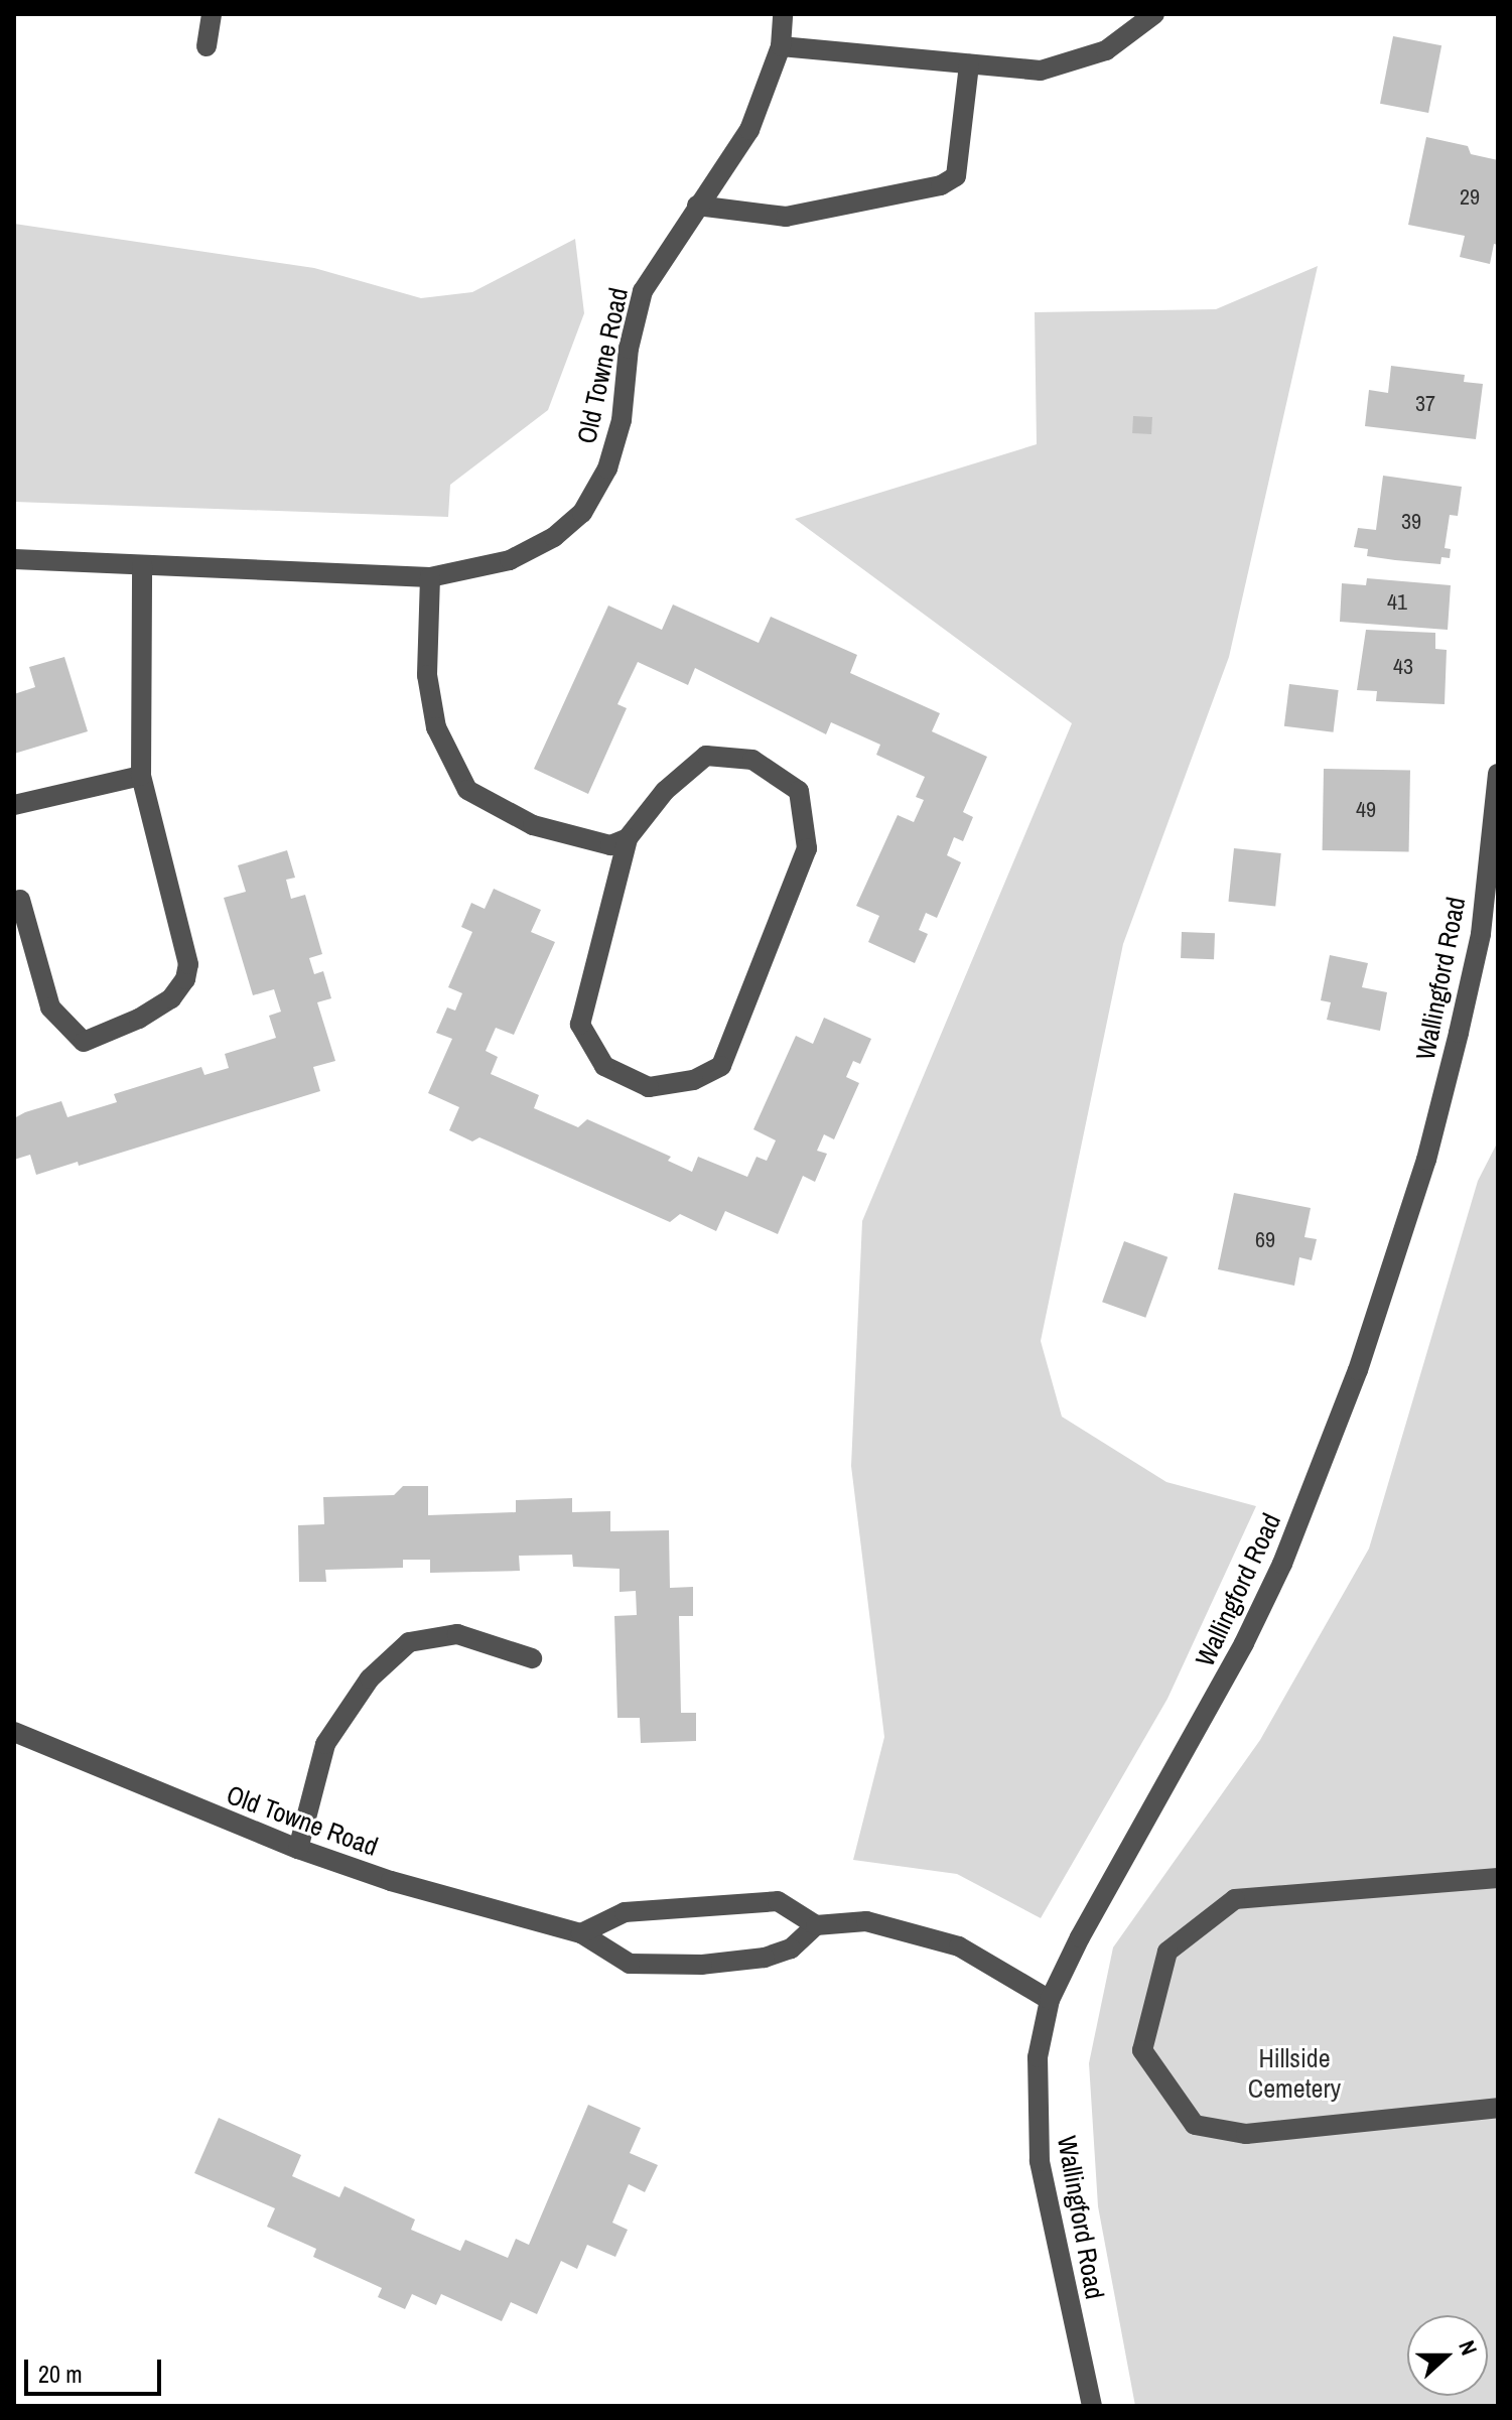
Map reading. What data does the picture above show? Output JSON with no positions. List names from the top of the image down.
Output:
{
  "streets": {
    "street": ["Old Towne Road", "Wallingford Road"]
  },
  "parks": ["Hillside Cemetery"],
  "house_numbers": [
    "29",
    "37",
    "39",
    "41",
    "43",
    "49",
    "69"
  ],
  "scale_bar": "20 m",
  "north": "right"
}
